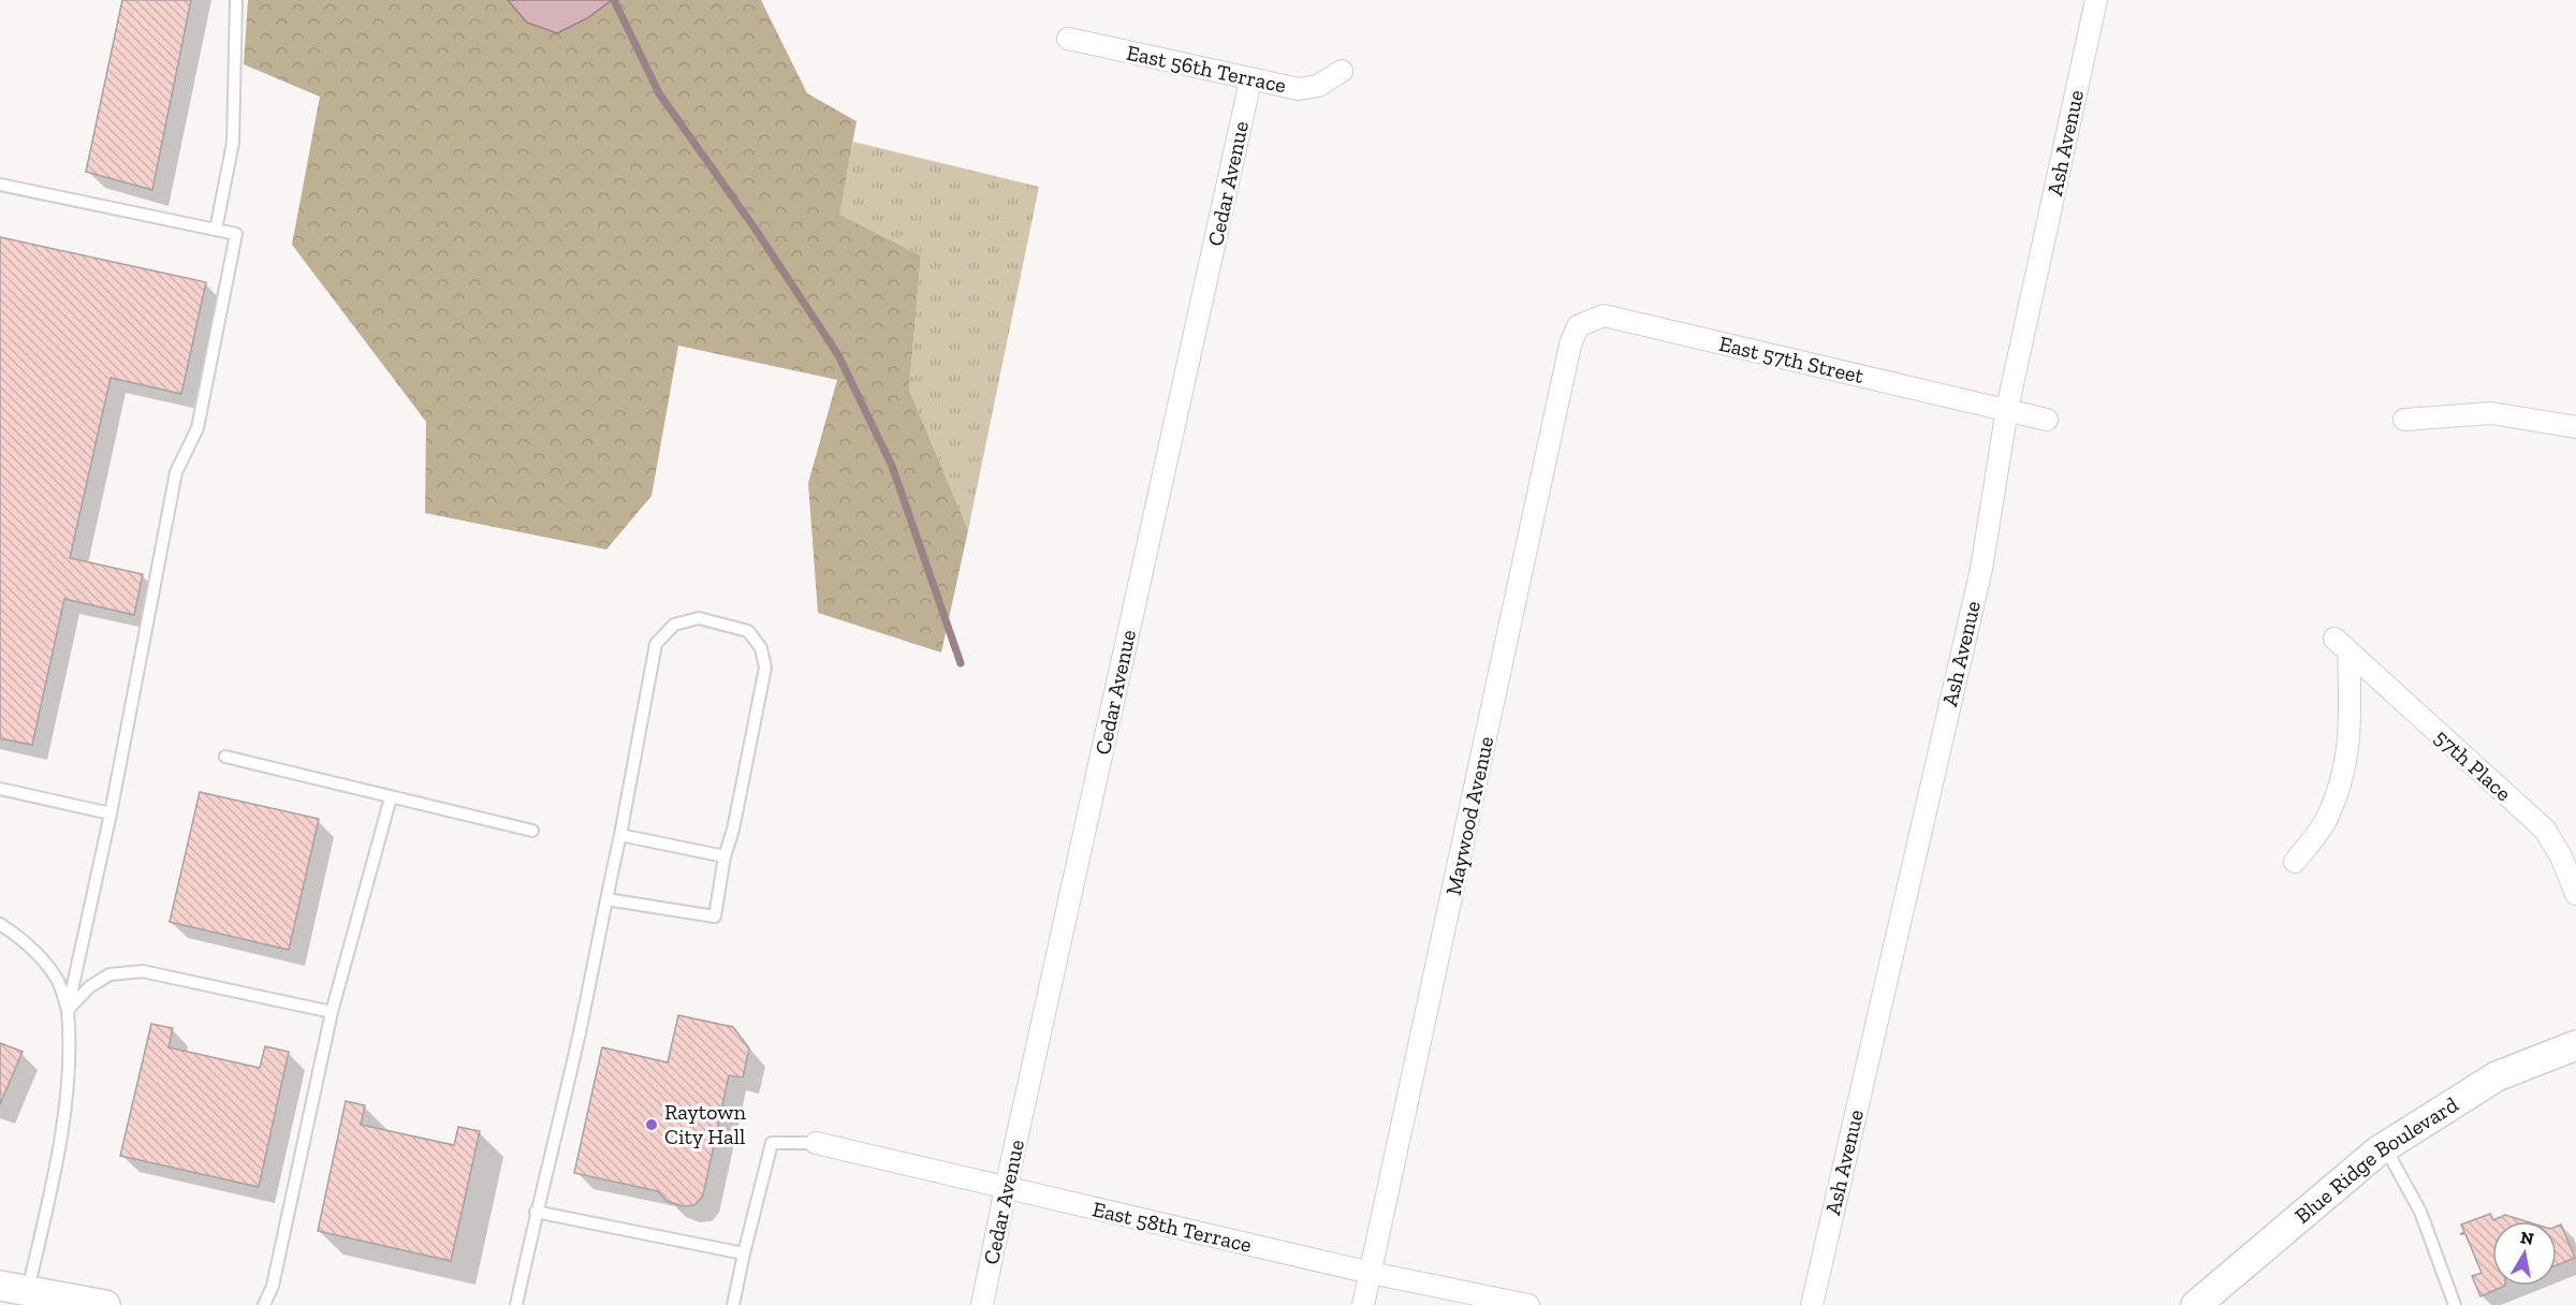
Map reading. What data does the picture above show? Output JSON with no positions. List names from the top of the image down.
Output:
{
  "streets": {
    "street": [
      "East 56th Terrace",
      "Ash Avenue",
      "Cedar Avenue",
      "East 57th Street",
      "57th Place",
      "Maywood Avenue",
      "Blue Ridge Boulevard",
      "East 58th Terrace"
    ]
  },
  "crossings": [
    ["East 56th Terrace", "Cedar Avenue"],
    ["Ash Avenue", "East 57th Street"],
    ["Cedar Avenue", "East 58th Terrace"],
    ["East 57th Street", "Maywood Avenue"],
    ["Maywood Avenue", "East 58th Terrace"]
  ],
  "places": ["Raytown City Hall"],
  "north": "top"
}
